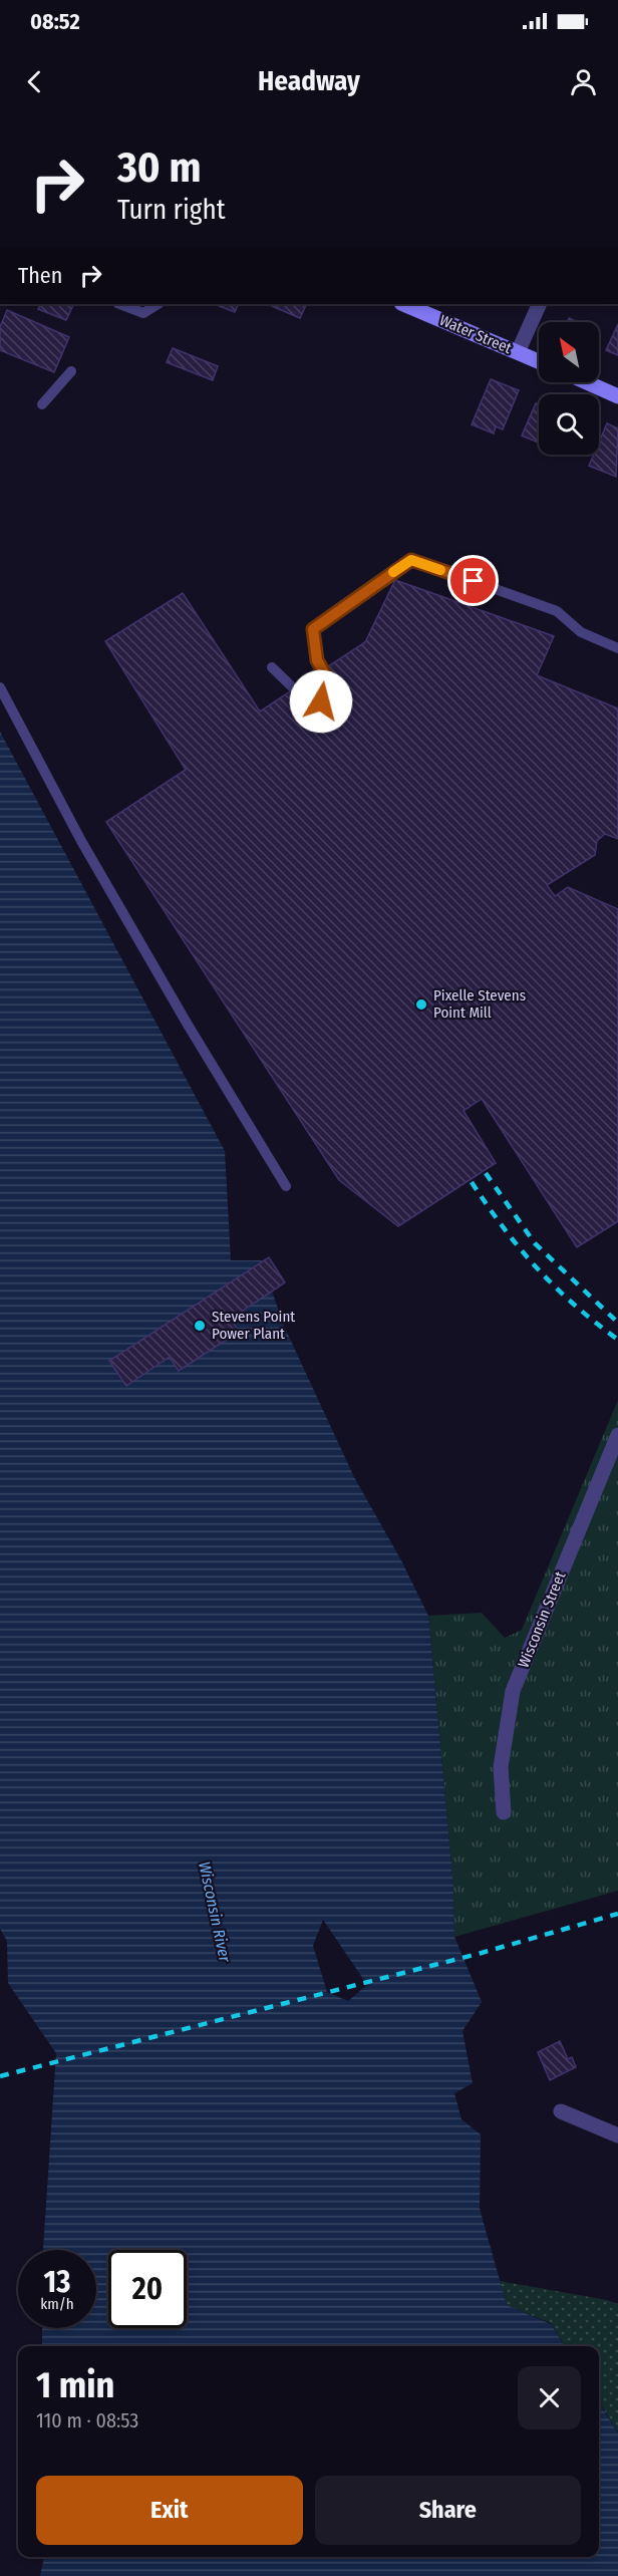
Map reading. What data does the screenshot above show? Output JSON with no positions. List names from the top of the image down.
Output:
{
  "streets": {
    "street": ["Water Street", "Wisconsin Street"]
  },
  "water": ["Wisconsin River"],
  "places": ["Pixelle Stevens Point Mill", "Stevens Point Power Plant"],
  "north": "top left",
  "page": {
    "status": "08:52",
    "header": "Headway",
    "turn": ["30 m", "Turn right"],
    "then": "Then",
    "speed": "13 km/h",
    "limit": "20",
    "heading": ["1 min", "110 m · 08:53"],
    "buttons": ["Exit", "Share"]
  }
}
